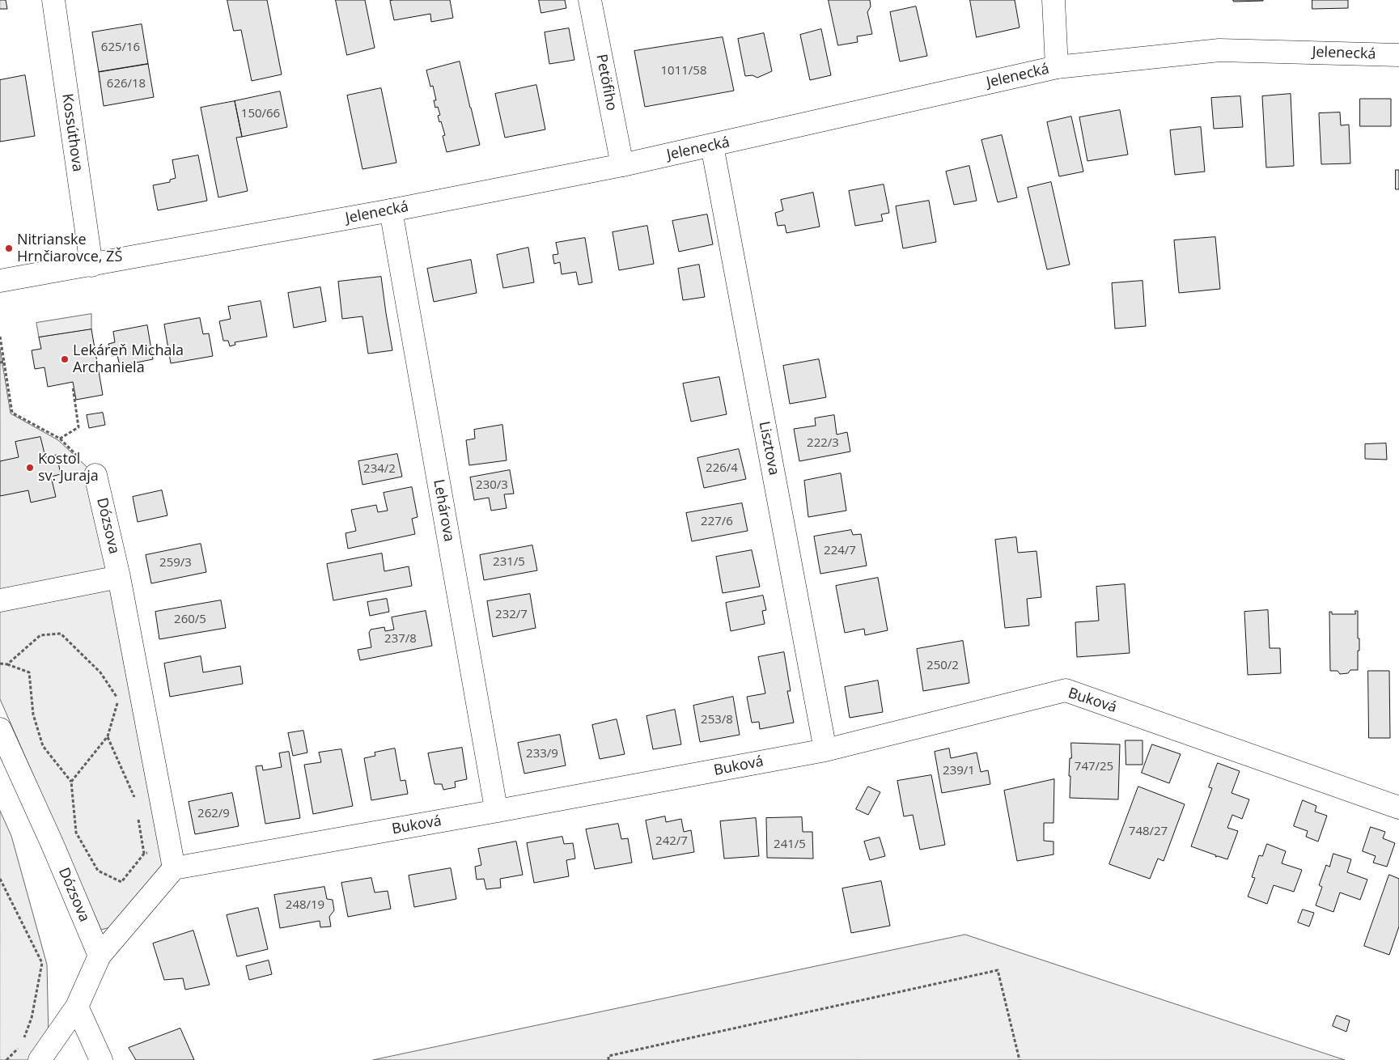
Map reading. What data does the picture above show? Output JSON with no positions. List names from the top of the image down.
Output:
{
  "streets": {
    "street": [
      "Jelenecká",
      "Petöfiho",
      "Kossúthova",
      "Lisztova",
      "Lehárova",
      "Dózsova",
      "Buková"
    ]
  },
  "crossings": [
    ["Jelenecká", "Petöfiho"],
    ["Jelenecká", "Kossúthova"],
    ["Jelenecká", "Lisztova"],
    ["Jelenecká", "Lehárova"],
    ["Lisztova", "Buková"],
    ["Lehárova", "Buková"],
    ["Dózsova", "Buková"]
  ],
  "places": ["Nitrianske Hrnčiarovce, ZŠ", "Lekáreň Michala Archaniela", "Kostol sv. Juraja"],
  "house_numbers": [
    "625/16",
    "1011/58",
    "626/18",
    "150/66",
    "222/3",
    "226/4",
    "234/2",
    "230/3",
    "227/6",
    "224/7",
    "231/5",
    "259/3",
    "232/7",
    "260/5",
    "237/8",
    "250/2",
    "253/8",
    "233/9",
    "747/25",
    "239/1",
    "262/9",
    "748/27",
    "242/7",
    "241/5",
    "248/19"
  ]
}
